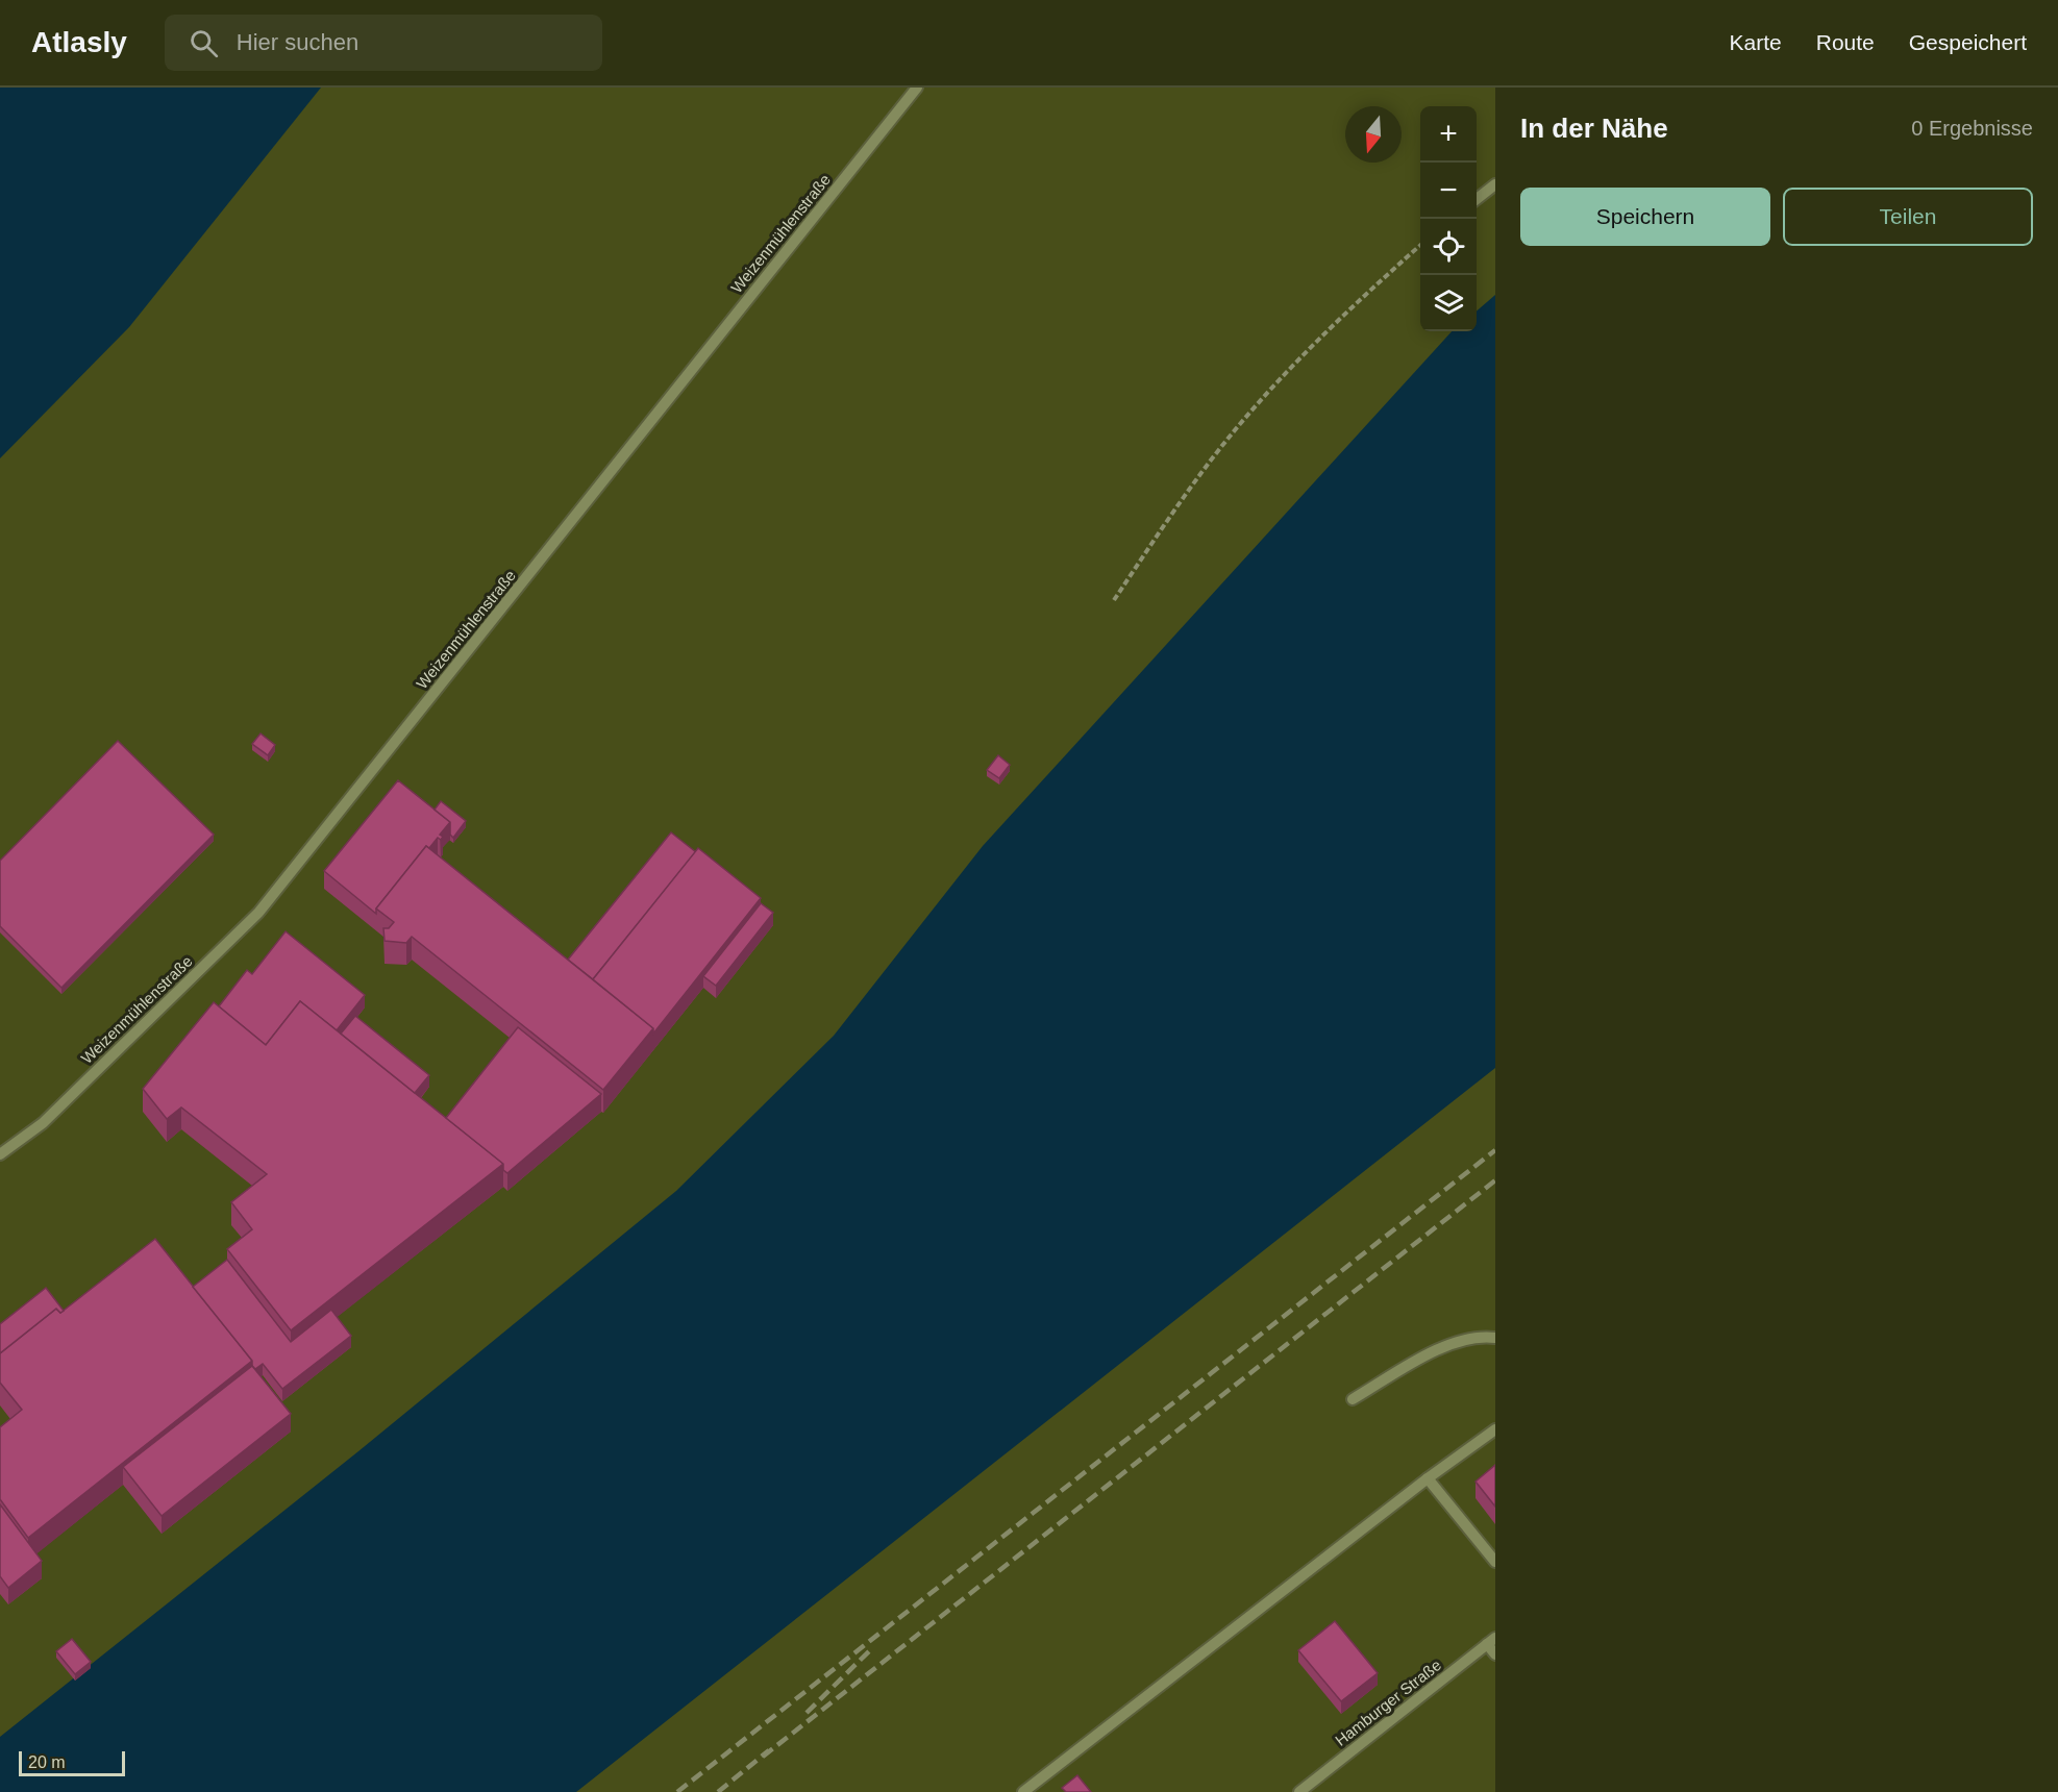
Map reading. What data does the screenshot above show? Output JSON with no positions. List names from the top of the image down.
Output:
{
  "streets": {
    "street": ["Weizenmühlenstraße", "Hamburger Straße"]
  },
  "scale_bar": "20 m",
  "north": "bottom",
  "page": {
    "header": "Atlasly",
    "search": "Hier suchen",
    "nav": ["Karte", "Route", "Gespeichert"],
    "heading": ["In der Nähe", "0 Ergebnisse"],
    "map_buttons": ["+", "−"],
    "buttons": ["Speichern", "Teilen"],
    "scale": "20 m"
  }
}
